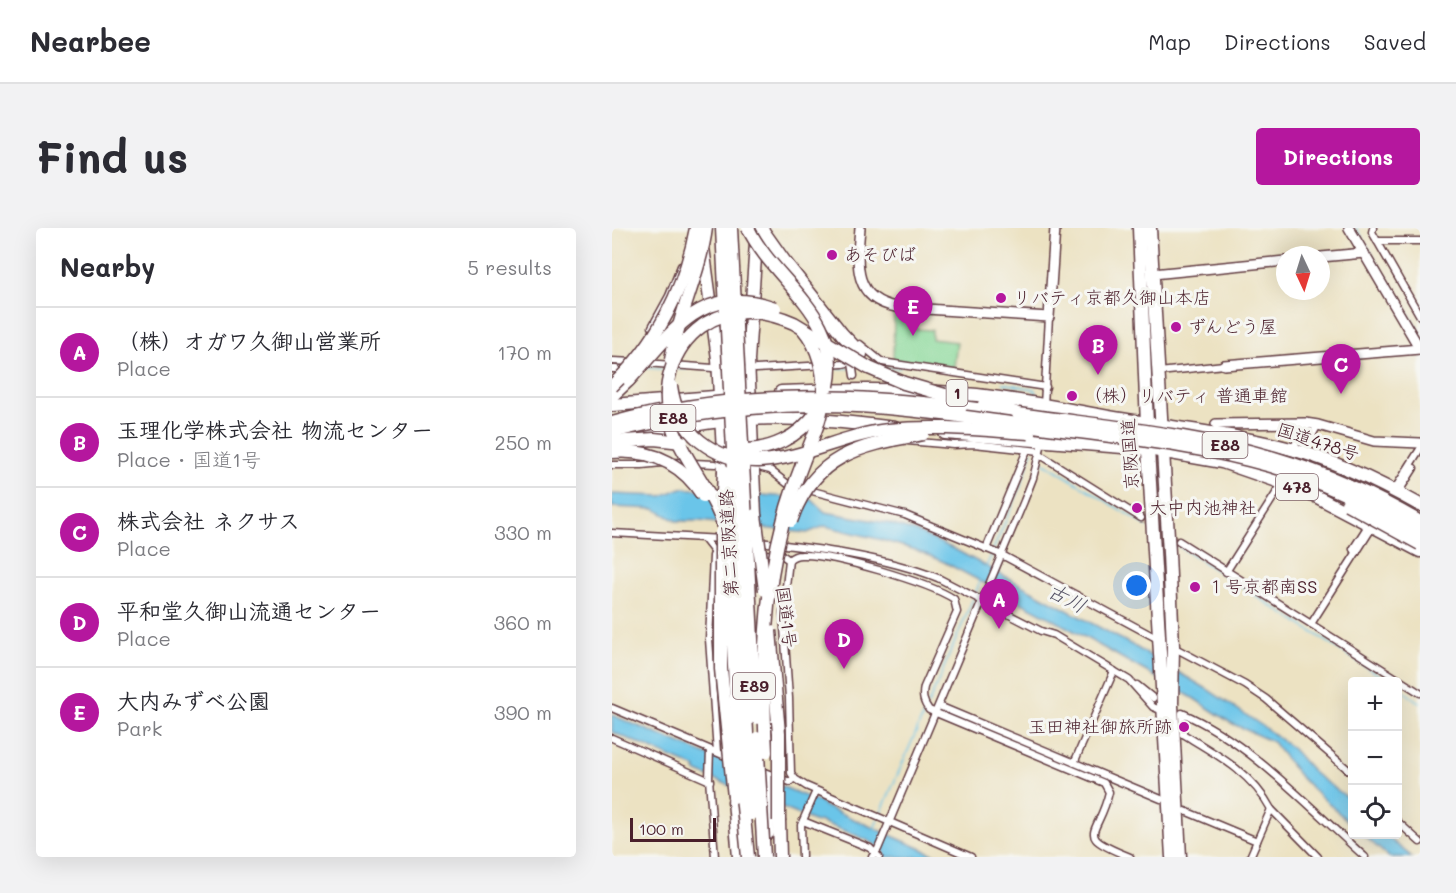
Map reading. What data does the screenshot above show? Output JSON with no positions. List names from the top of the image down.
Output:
{
  "streets": {
    "highway": [
      "1",
      "E88",
      "国道478号",
      "京阪国道",
      "478",
      "第二京阪道路",
      "国道1号",
      "E89"
    ]
  },
  "crossings": [
    ["1", "E88"],
    ["1", "国道478号"],
    ["1", "京阪国道"],
    ["1", "478"],
    ["1", "国道1号"],
    ["E88", "京阪国道"],
    ["国道478号", "京阪国道"],
    ["京阪国道", "478"]
  ],
  "water": ["古川"],
  "places": [
    "あそびば",
    "リバティ京都久御山本店",
    "ずんどう屋",
    "（株）リバティ 普通車館",
    "大中内池神社",
    "１号京都南SS",
    "玉田神社御旅所跡"
  ],
  "scale_bar": "100 m",
  "north": "bottom",
  "page": {
    "header": "Nearbee",
    "nav": ["Map", "Directions", "Saved"],
    "buttons": "Directions",
    "title": "Find us",
    "heading": ["Nearby", "5 results"],
    "pins": [
      "E",
      "B",
      "C",
      "A",
      "D"
    ],
    "list": [
      {
        "mark": "A",
        "name": "（株）オガワ久御山営業所",
        "note": "Place",
        "value": "170 m"
      },
      {
        "mark": "B",
        "name": "玉理化学株式会社 物流センター",
        "note": "Place · 国道1号",
        "value": "250 m"
      },
      {
        "mark": "C",
        "name": "株式会社 ネクサス",
        "note": "Place",
        "value": "330 m"
      },
      {
        "mark": "D",
        "name": "平和堂久御山流通センター",
        "note": "Place",
        "value": "360 m"
      },
      {
        "mark": "E",
        "name": "大内みずべ公園",
        "note": "Park",
        "value": "390 m"
      }
    ],
    "map_buttons": ["+", "−"],
    "scale": "100 m"
  }
}
